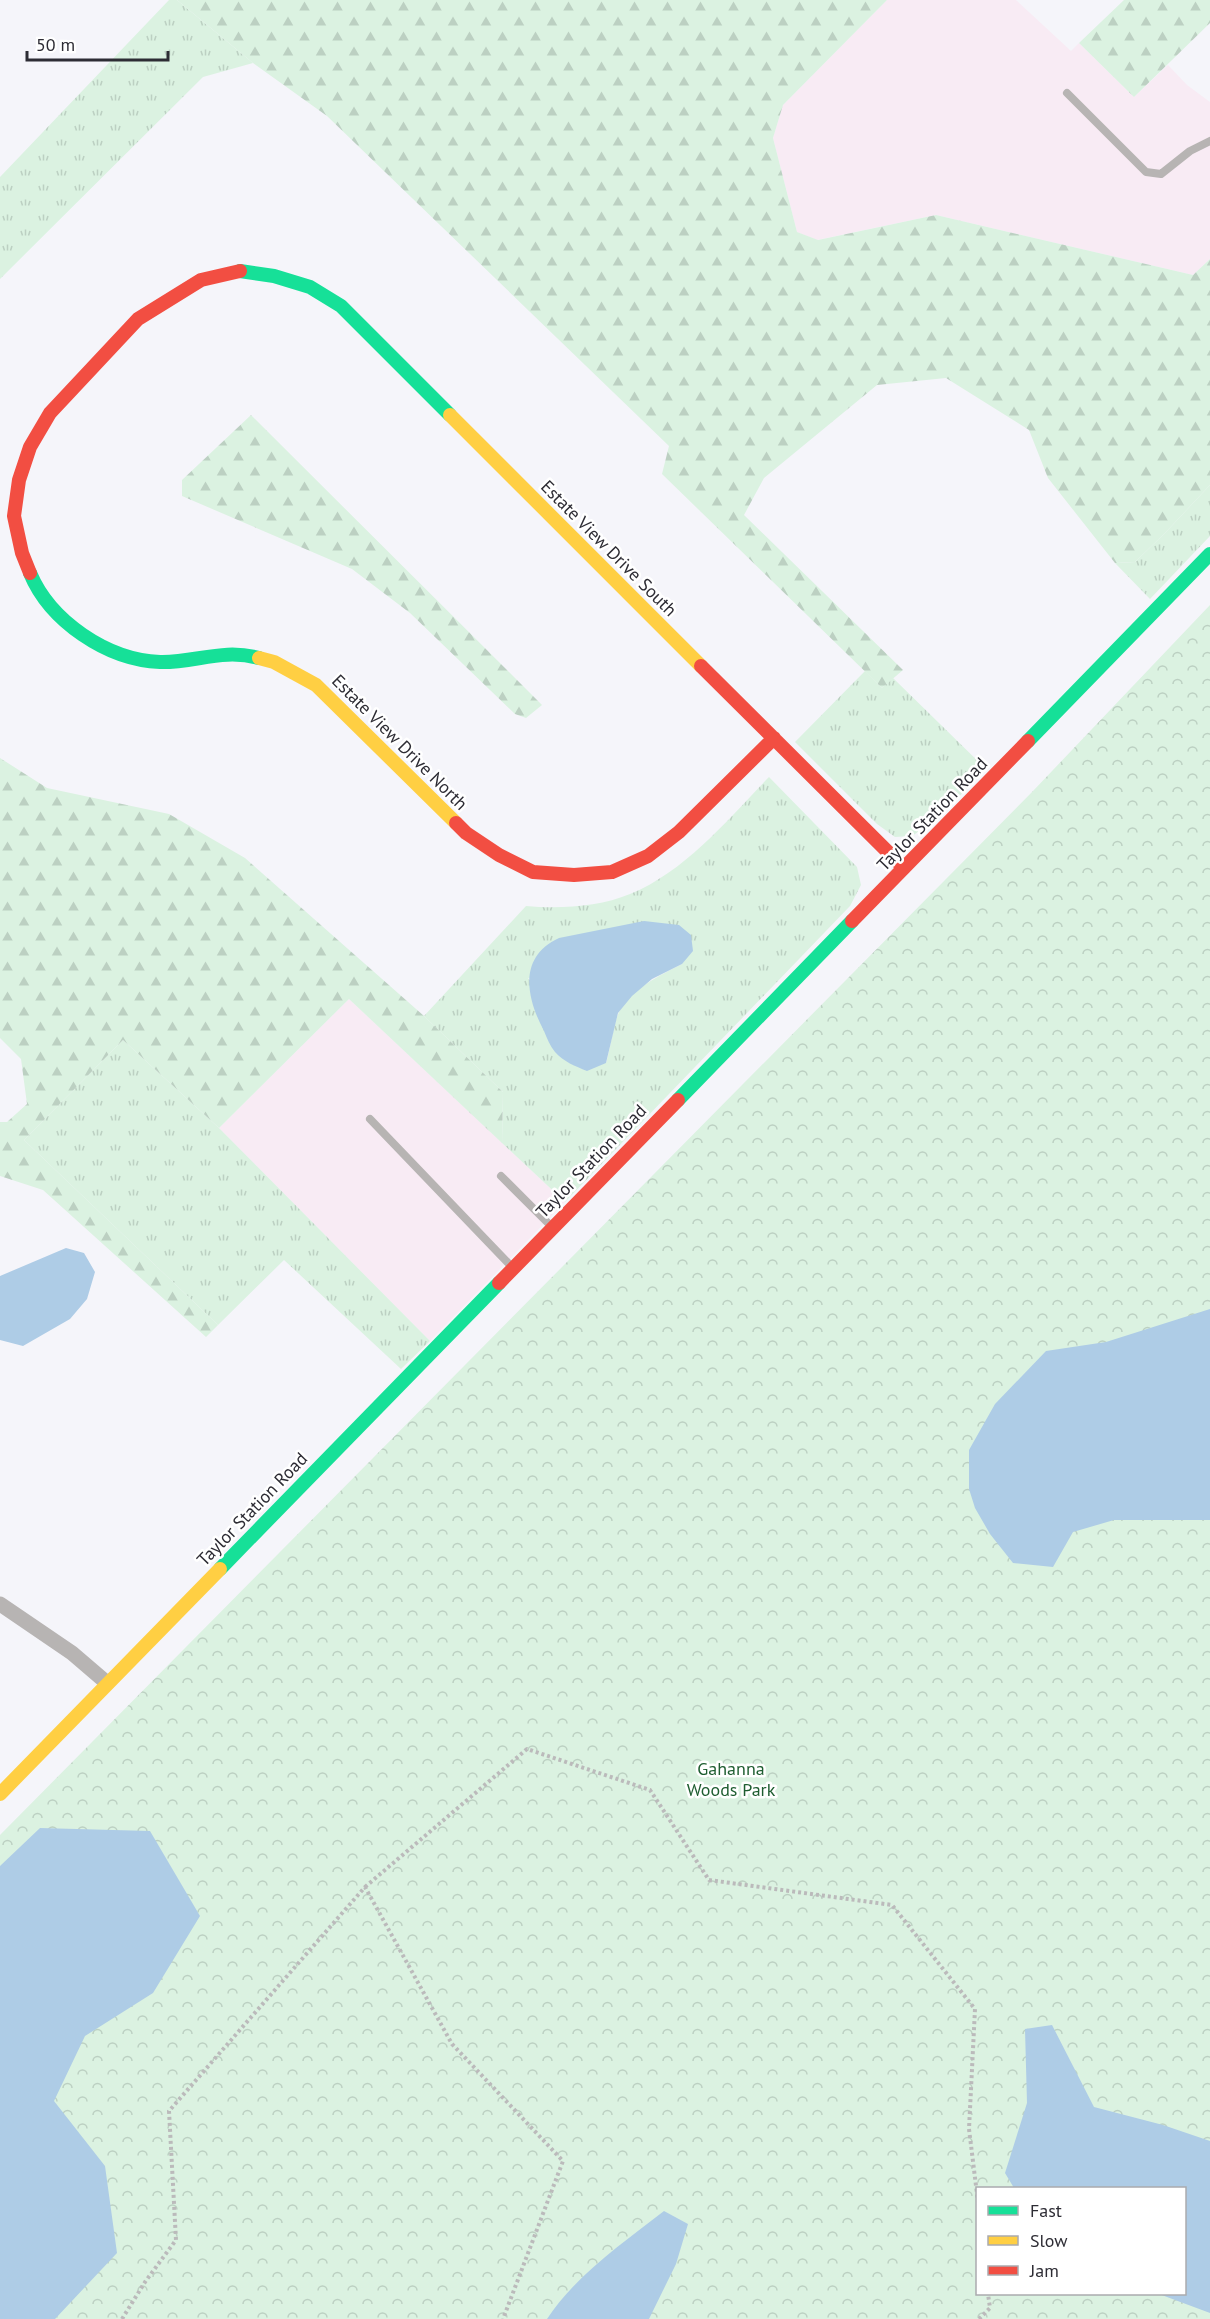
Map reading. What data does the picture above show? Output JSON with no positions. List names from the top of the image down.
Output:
{
  "streets": {
    "street": ["Estate View Drive South", "Estate View Drive North", "Taylor Station Road"]
  },
  "crossings": [
    ["Estate View Drive South", "Estate View Drive North"],
    ["Estate View Drive South", "Taylor Station Road"]
  ],
  "parks": ["Gahanna Woods Park"],
  "legend": ["Fast", "Slow", "Jam"],
  "scale_bar": "50 m"
}
